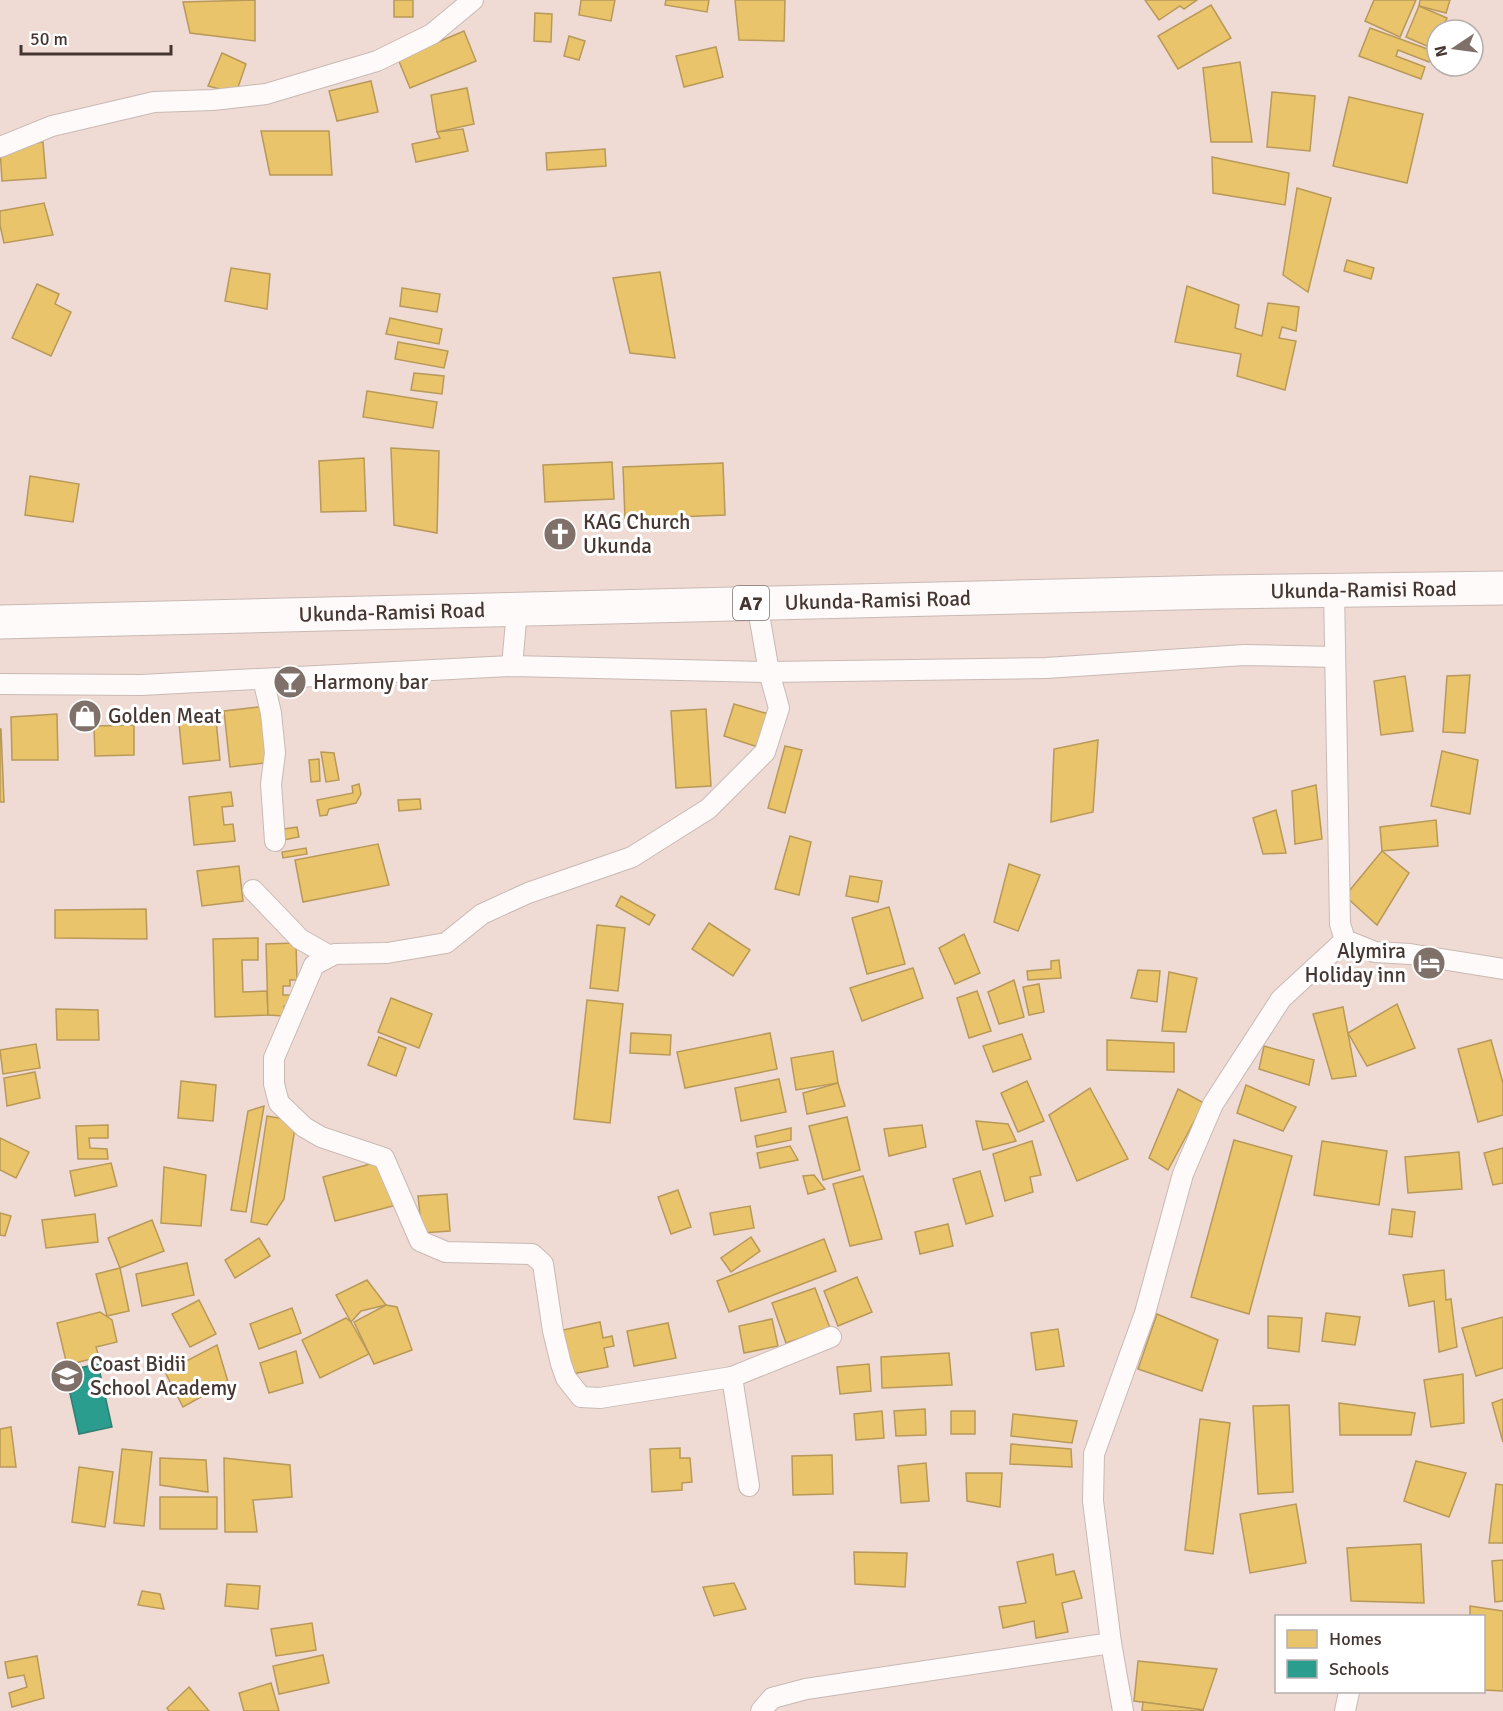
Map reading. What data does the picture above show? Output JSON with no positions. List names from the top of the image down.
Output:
{
  "streets": {
    "highway": ["Ukunda-Ramisi Road", "A7"]
  },
  "places": {
    "church": ["KAG Church Ukunda"],
    "bar": ["Harmony bar"],
    "shop": ["Golden Meat"],
    "hotel": ["Alymira Holiday inn"],
    "school or university": ["Coast Bidii School Academy"]
  },
  "legend": ["Homes", "Schools"],
  "scale_bar": "50 m",
  "north": "left"
}
